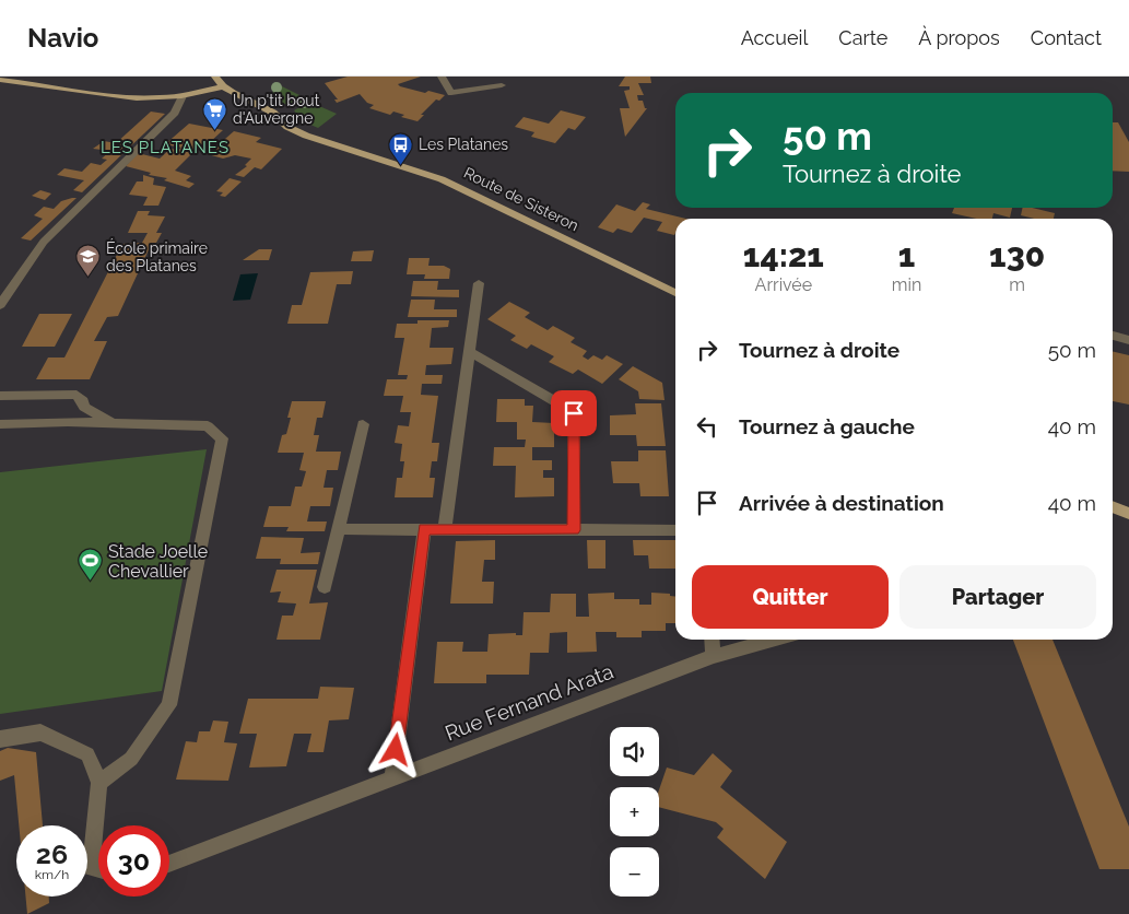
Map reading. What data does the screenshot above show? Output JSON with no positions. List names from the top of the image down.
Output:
{
  "streets": {
    "main road": ["Route de Sisteron"],
    "street": ["Rue Fernand Arata"]
  },
  "districts": ["LES PLATANES"],
  "places": {
    "supermarket": ["Un p'tit bout d'Auvergne"],
    "bus stop": ["Les Platanes"],
    "school or university": ["École primaire des Platanes"],
    "sports": ["Stade Joelle Chevallier"]
  },
  "page": {
    "header": "Navio",
    "nav": [
      "Accueil",
      "Carte",
      "À propos",
      "Contact"
    ],
    "turn": ["50 m", "Tournez à droite"],
    "eta": [
      "14:21",
      "Arrivée",
      "1",
      "min",
      "130",
      "m"
    ],
    "list": [
      {
        "name": "Tournez à droite",
        "value": "50 m"
      },
      {
        "name": "Tournez à gauche",
        "value": "40 m"
      },
      {
        "name": "Arrivée à destination",
        "value": "40 m"
      }
    ],
    "buttons": ["Quitter", "Partager"],
    "map_buttons": ["+", "−"],
    "speed": "26 km/h",
    "limit": "30"
  }
}
